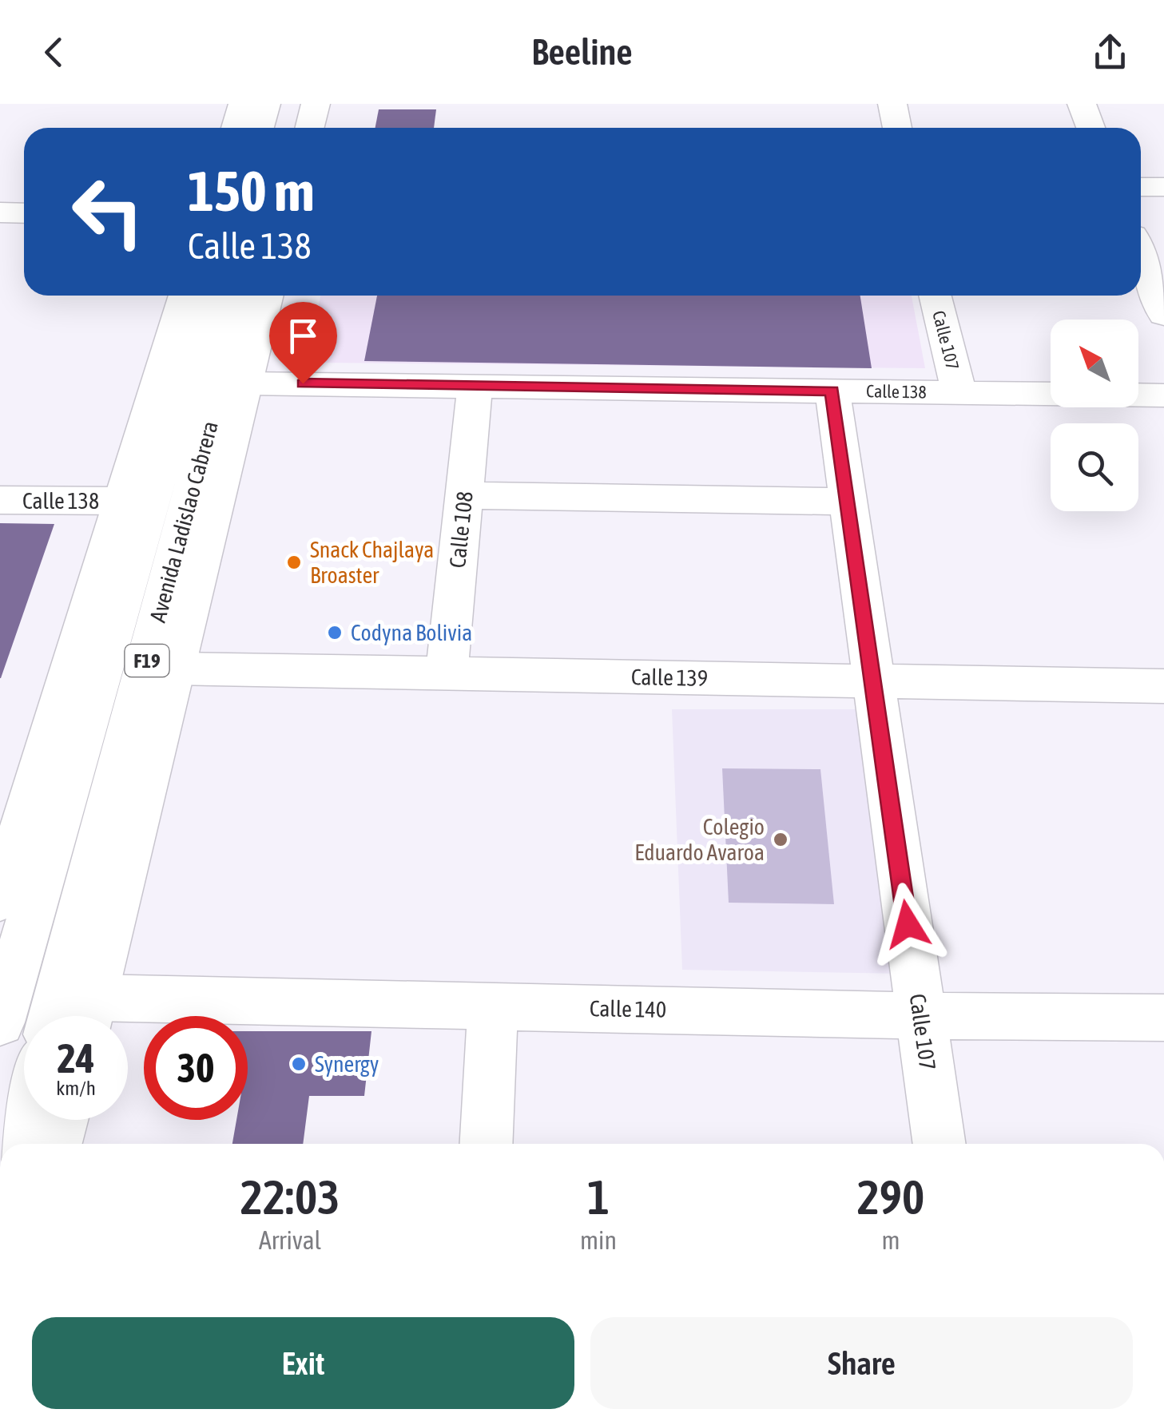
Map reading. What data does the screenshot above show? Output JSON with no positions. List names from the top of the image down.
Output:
{
  "streets": {
    "main road": [
      "Calle 107",
      "Calle 138",
      "Avenida Ladislao Cabrera",
      "Calle 108",
      "F19",
      "Calle 139",
      "Calle 140"
    ]
  },
  "crossings": [
    ["Calle 107", "Calle 138"],
    ["Calle 107", "Calle 139"],
    ["Calle 107", "Calle 140"],
    ["Calle 138", "Avenida Ladislao Cabrera"],
    ["Calle 138", "Calle 108"],
    ["Avenida Ladislao Cabrera", "Calle 139"],
    ["Avenida Ladislao Cabrera", "Calle 140"],
    ["Calle 108", "Calle 139"]
  ],
  "places": [
    "Snack Chajlaya Broaster",
    "Codyna Bolivia",
    "Colegio Eduardo Avaroa",
    "Synergy"
  ],
  "north": "top left",
  "page": {
    "header": "Beeline",
    "turn": ["150 m", "Calle 138"],
    "speed": "24 km/h",
    "limit": "30",
    "eta": [
      "22:03",
      "Arrival",
      "1",
      "min",
      "290",
      "m"
    ],
    "buttons": ["Exit", "Share"]
  }
}
